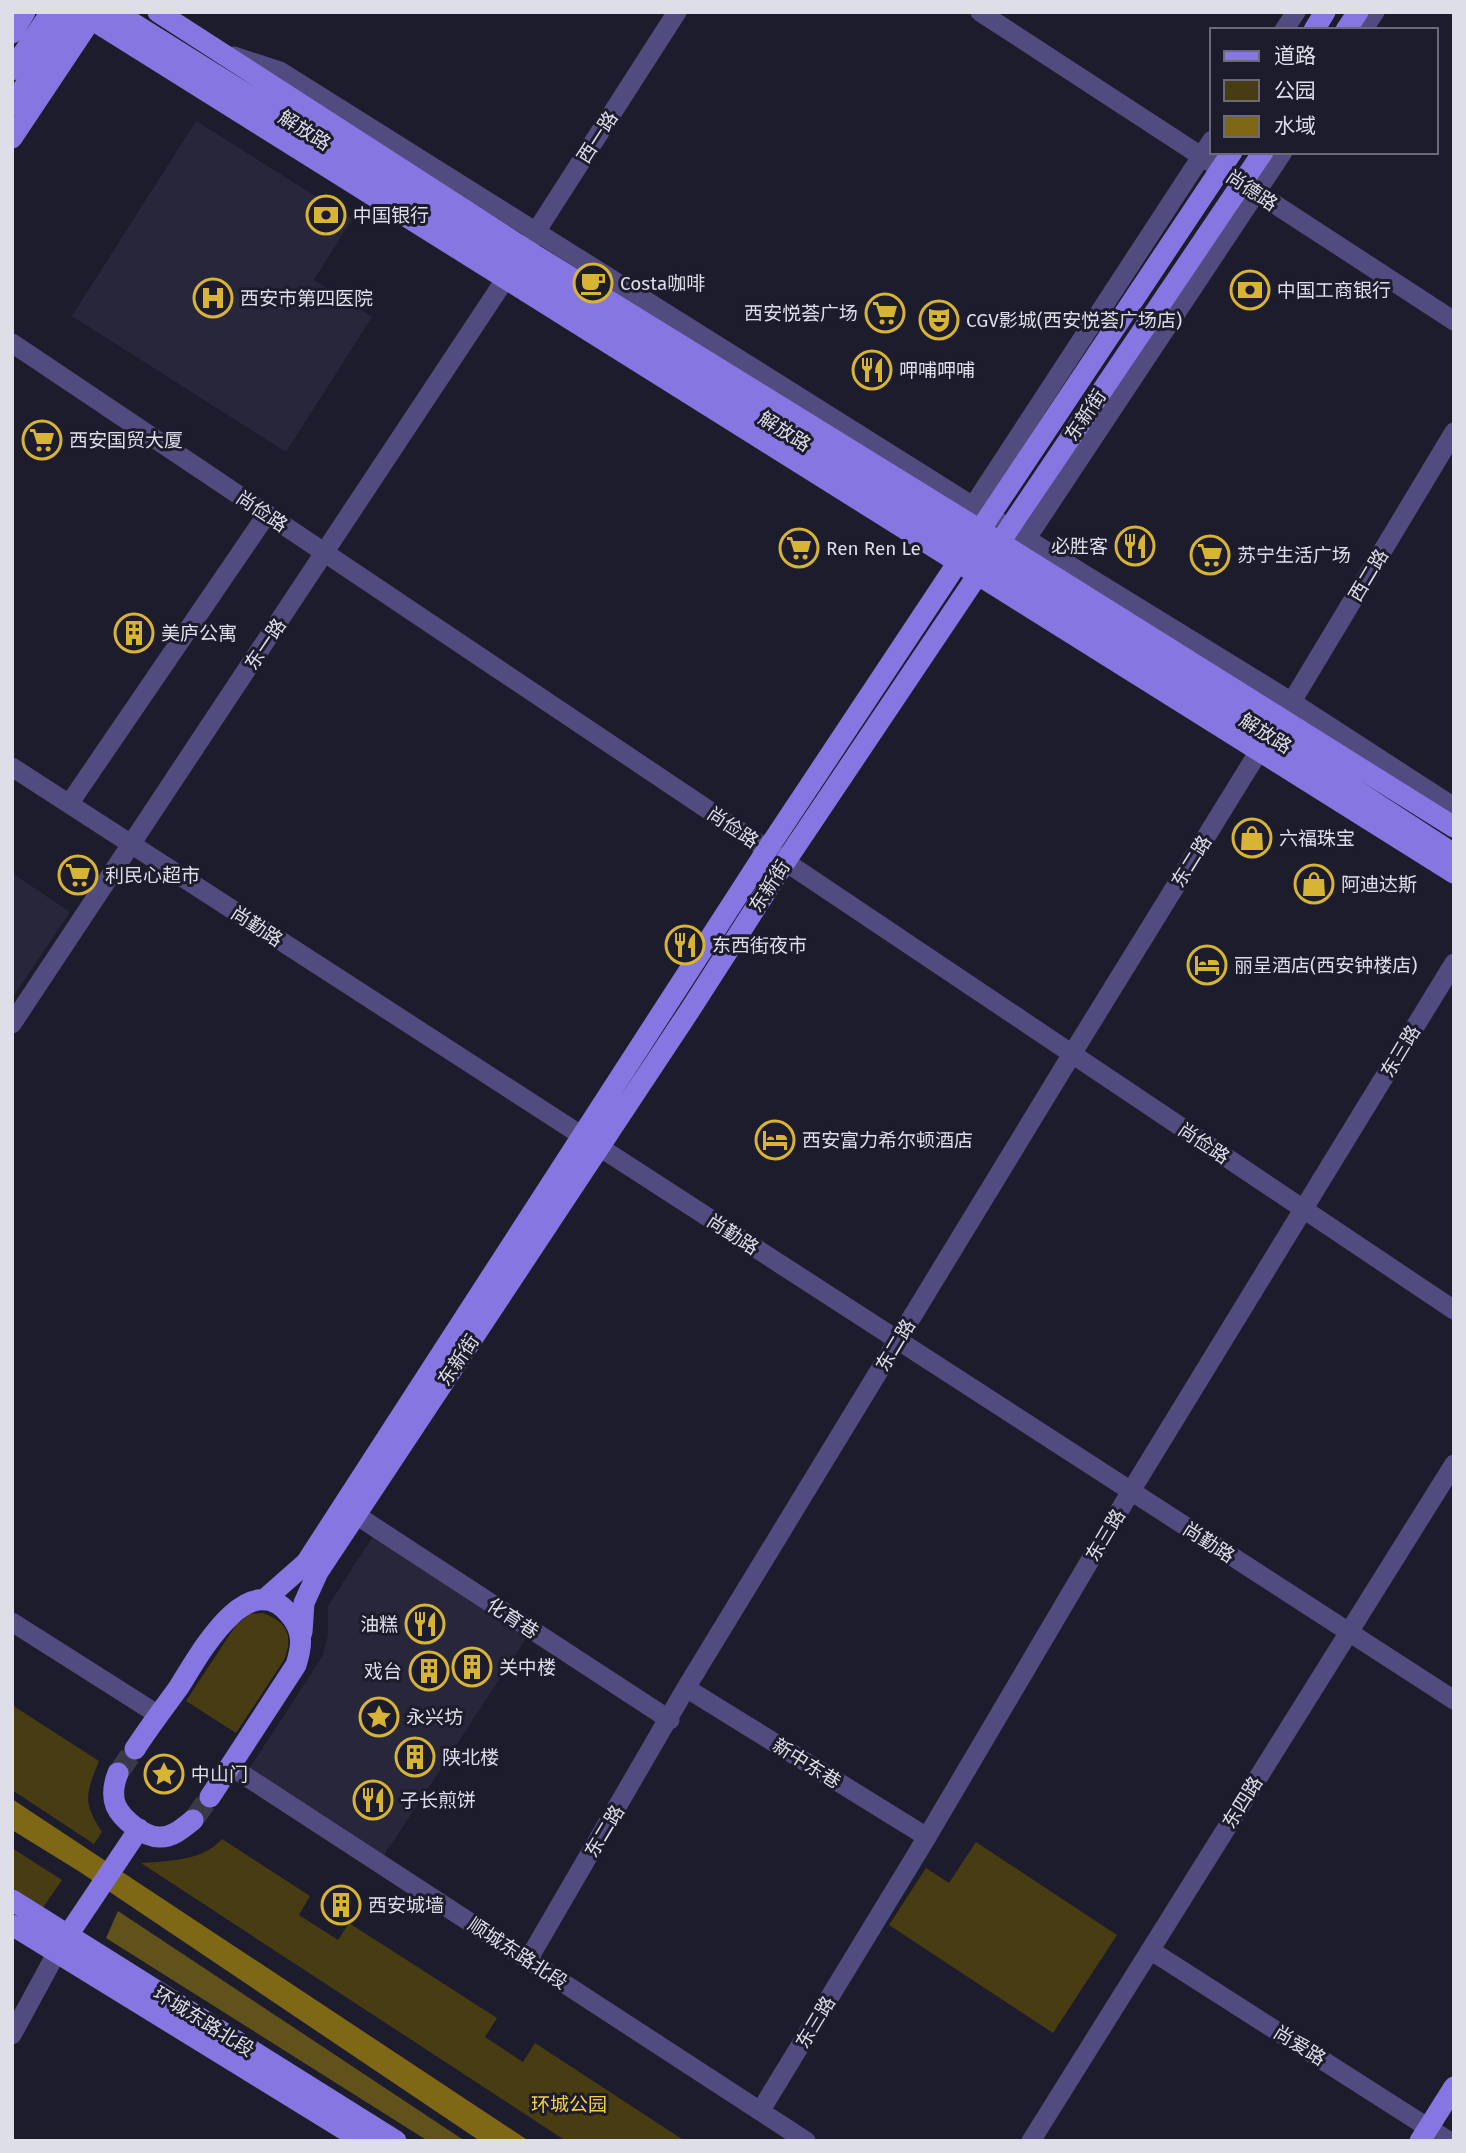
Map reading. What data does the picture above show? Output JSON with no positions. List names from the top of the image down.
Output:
{
  "streets": {
    "main road": ["解放路", "东新街", "环城东路北段"],
    "street": [
      "西一路",
      "尚德路",
      "尚俭路",
      "西二路",
      "东一路",
      "东二路",
      "尚勤路",
      "东三路",
      "化育巷",
      "新中东巷",
      "东四路",
      "顺城东路北段",
      "尚爱路"
    ]
  },
  "crossings": [
    ["解放路", "西一路"],
    ["解放路", "东新街"],
    ["解放路", "西二路"],
    ["解放路", "东一路"],
    ["解放路", "东二路"],
    ["西一路", "东一路"],
    ["尚德路", "东新街"],
    ["东新街", "尚俭路"],
    ["东新街", "尚勤路"],
    ["东新街", "化育巷"],
    ["东新街", "顺城东路北段"],
    ["尚俭路", "东一路"],
    ["尚俭路", "东二路"],
    ["尚俭路", "东三路"],
    ["西二路", "东二路"],
    ["东一路", "尚勤路"],
    ["东二路", "尚勤路"],
    ["东二路", "化育巷"],
    ["东二路", "新中东巷"],
    ["东二路", "顺城东路北段"],
    ["尚勤路", "东三路"],
    ["尚勤路", "东四路"],
    ["东三路", "新中东巷"],
    ["东三路", "顺城东路北段"],
    ["东四路", "尚爱路"]
  ],
  "parks": ["环城公园"],
  "places": {
    "bank": ["中国银行", "中国工商银行"],
    "cafe": ["Costa咖啡"],
    "hospital": ["西安市第四医院"],
    "supermarket": [
      "西安悦荟广场",
      "西安国贸大厦",
      "Ren Ren Le",
      "苏宁生活广场",
      "利民心超市"
    ],
    "theatre": ["CGV影城(西安悦荟广场店)"],
    "restaurant": [
      "呷哺呷哺",
      "必胜客",
      "东西街夜市",
      "油糕",
      "子长煎饼"
    ],
    "building": [
      "美庐公寓",
      "关中楼",
      "戏台",
      "陕北楼",
      "西安城墙"
    ],
    "shop": ["六福珠宝", "阿迪达斯"],
    "hotel": ["丽呈酒店(西安钟楼店)", "西安富力希尔顿酒店"],
    "place": ["永兴坊", "中山门"]
  },
  "legend": ["道路", "公园", "水域"]
}
